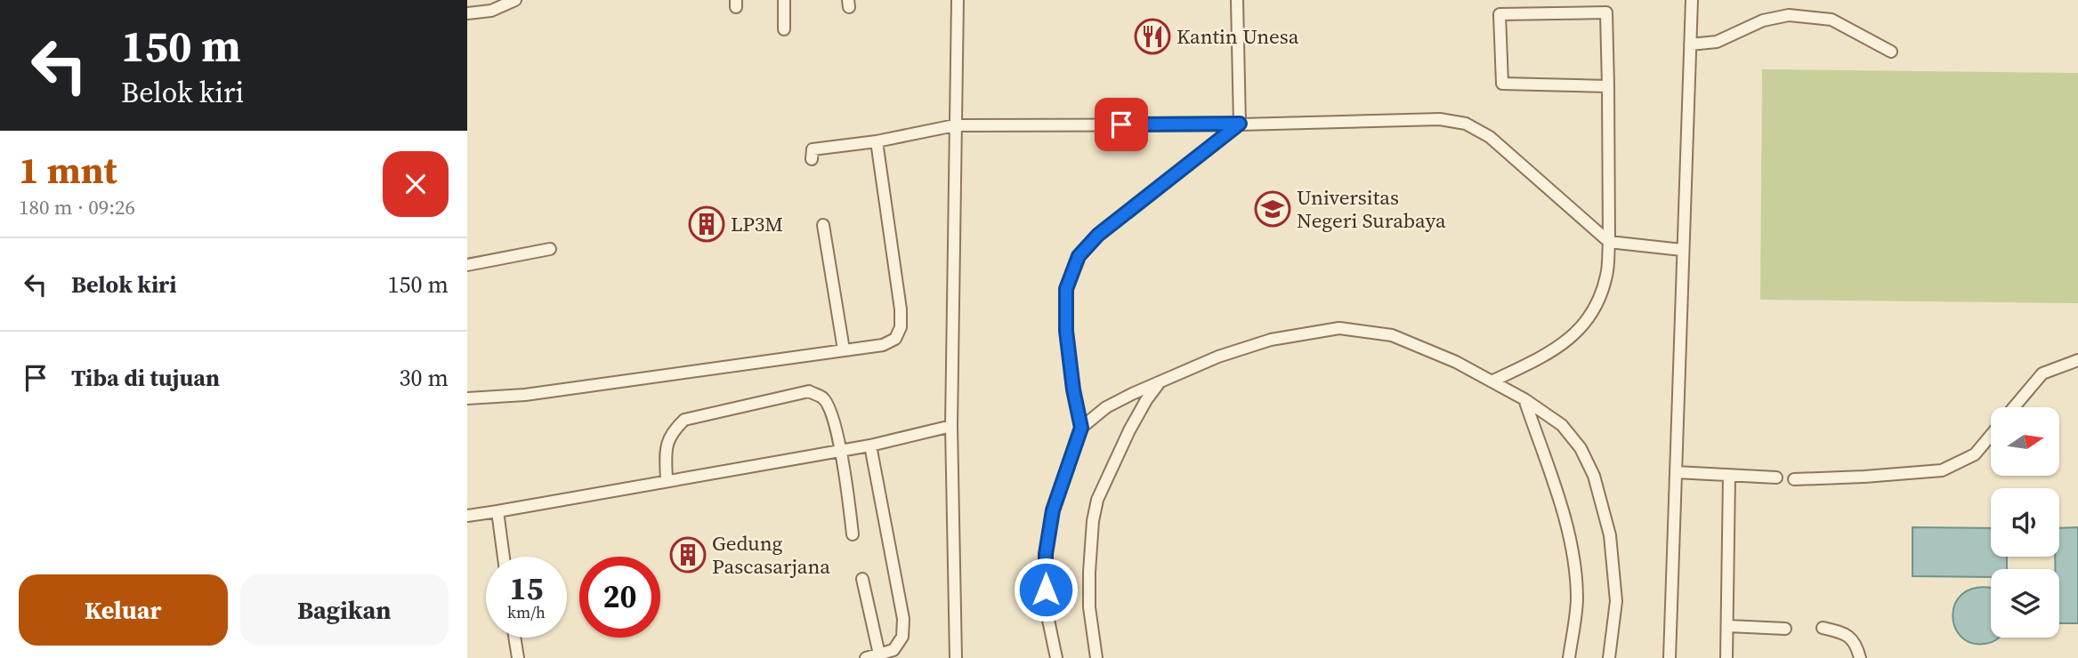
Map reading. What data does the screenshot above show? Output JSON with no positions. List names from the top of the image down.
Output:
{
  "places": {
    "restaurant": ["Kantin Unesa"],
    "school or university": ["Universitas Negeri Surabaya"],
    "building": ["LP3M", "Gedung Pascasarjana"]
  },
  "north": "right",
  "page": {
    "turn": ["150 m", "Belok kiri"],
    "heading": ["1 mnt", "180 m · 09:26"],
    "list": [
      {
        "name": "Belok kiri",
        "value": "150 m"
      },
      {
        "name": "Tiba di tujuan",
        "value": "30 m"
      }
    ],
    "speed": "15 km/h",
    "limit": "20",
    "buttons": ["Keluar", "Bagikan"]
  }
}
